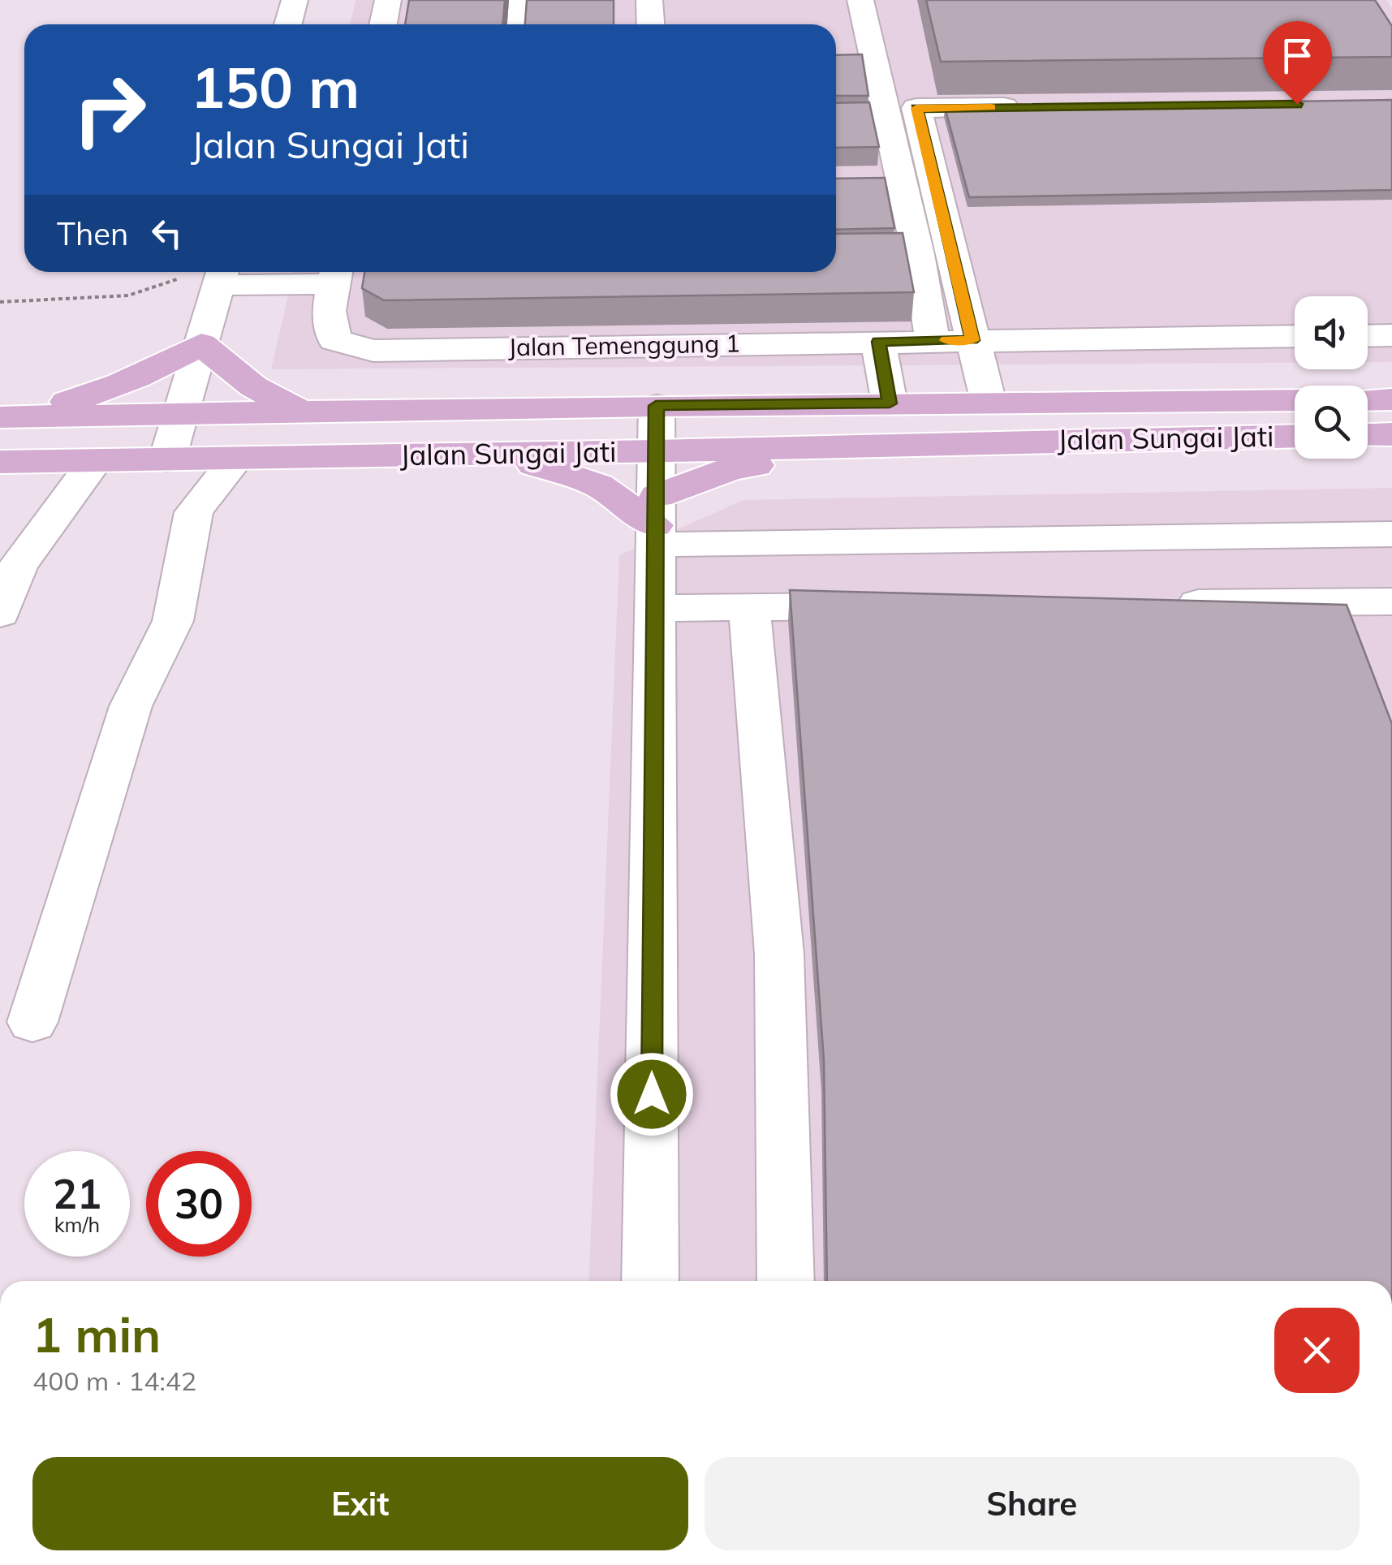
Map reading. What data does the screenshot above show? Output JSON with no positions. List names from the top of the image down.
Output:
{
  "streets": {
    "main road": ["Jalan Sungai Jati"],
    "street": ["Jalan Temenggung 1"]
  },
  "page": {
    "turn": ["150 m", "Jalan Sungai Jati"],
    "then": "Then",
    "speed": "21 km/h",
    "limit": "30",
    "heading": ["1 min", "400 m · 14:42"],
    "buttons": ["Exit", "Share"]
  }
}
